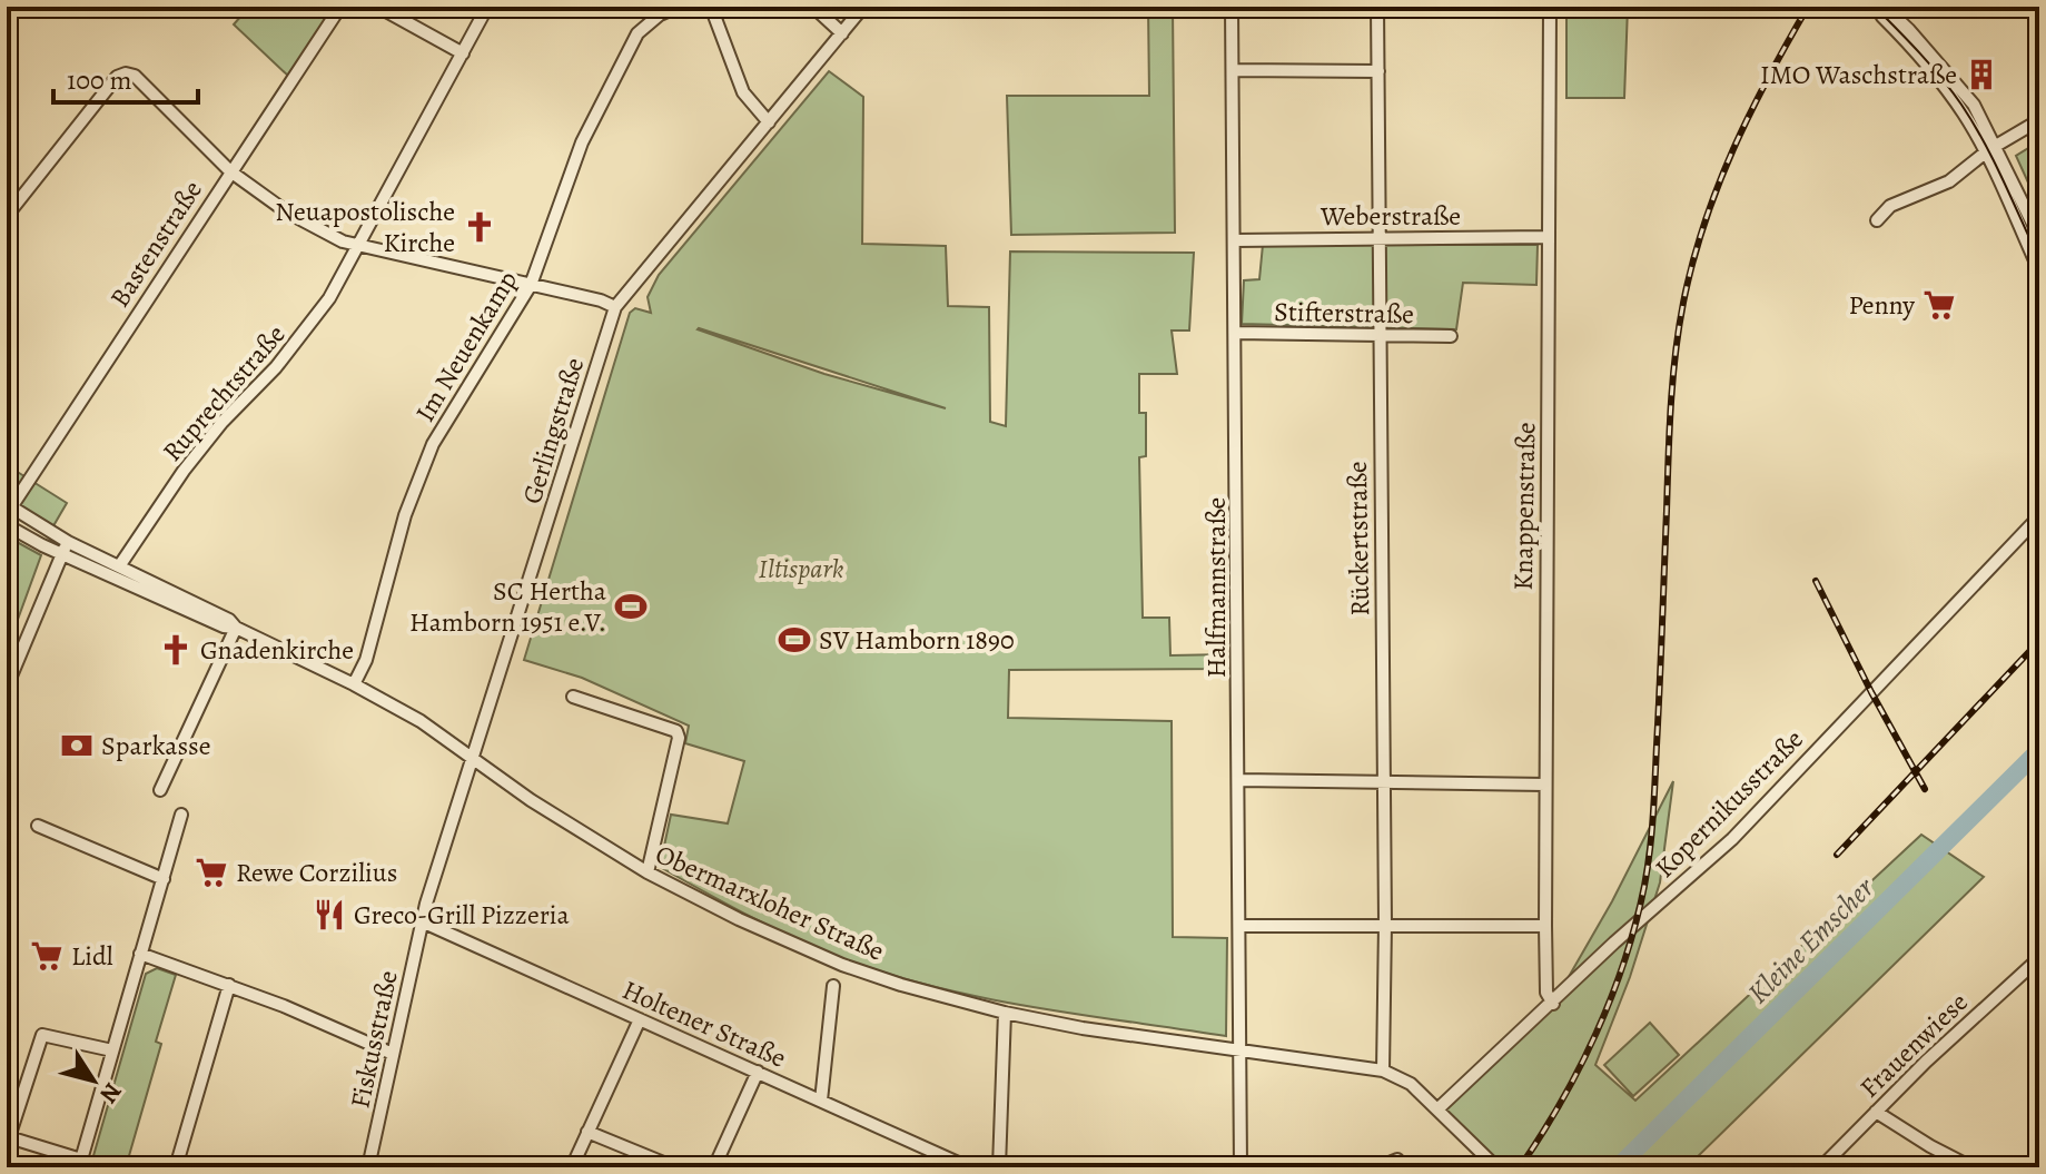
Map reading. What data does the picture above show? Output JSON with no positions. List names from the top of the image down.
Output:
{
  "streets": {
    "street": [
      "Weberstraße",
      "Bastenstraße",
      "Stifterstraße",
      "Im Neuenkamp",
      "Ruprechtstraße",
      "Gerlingstraße",
      "Knappenstraße",
      "Rückertstraße",
      "Halfmannstraße",
      "Kopernikusstraße",
      "Obermarxloher Straße",
      "Holtener Straße",
      "Fiskusstraße",
      "Frauenwiese"
    ]
  },
  "crossings": [
    ["Weberstraße", "Knappenstraße"],
    ["Weberstraße", "Rückertstraße"],
    ["Weberstraße", "Halfmannstraße"],
    ["Bastenstraße", "Obermarxloher Straße"],
    ["Stifterstraße", "Rückertstraße"],
    ["Stifterstraße", "Halfmannstraße"],
    ["Im Neuenkamp", "Obermarxloher Straße"],
    ["Ruprechtstraße", "Obermarxloher Straße"],
    ["Gerlingstraße", "Obermarxloher Straße"],
    ["Gerlingstraße", "Holtener Straße"],
    ["Gerlingstraße", "Fiskusstraße"],
    ["Knappenstraße", "Kopernikusstraße"],
    ["Rückertstraße", "Obermarxloher Straße"],
    ["Halfmannstraße", "Obermarxloher Straße"],
    ["Kopernikusstraße", "Obermarxloher Straße"],
    ["Holtener Straße", "Fiskusstraße"]
  ],
  "water": ["Kleine Emscher"],
  "parks": ["Iltispark"],
  "places": {
    "building": ["IMO Waschstraße"],
    "church": ["Neuapostolische Kirche", "Gnadenkirche"],
    "supermarket": ["Penny", "Rewe Corzilius", "Lidl"],
    "sports": ["SC Hertha Hamborn 1951 e.V.", "SV Hamborn 1890"],
    "bank": ["Sparkasse"],
    "restaurant": ["Greco-Grill Pizzeria"]
  },
  "scale_bar": "100 m",
  "north": "bottom right"
}
